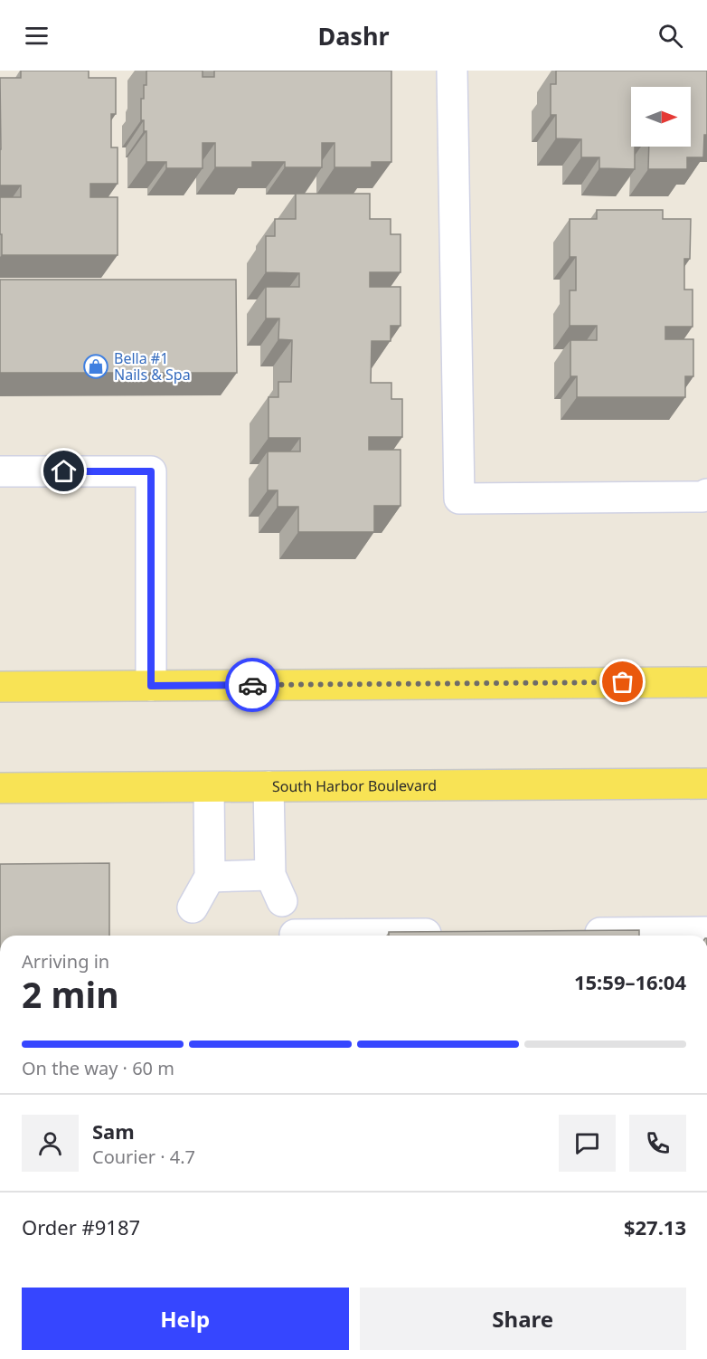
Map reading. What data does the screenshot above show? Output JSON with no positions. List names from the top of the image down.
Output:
{
  "streets": {
    "main road": ["South Harbor Boulevard"]
  },
  "places": {
    "shop": ["Bella #1 Nails & Spa"]
  },
  "north": "right",
  "page": {
    "header": "Dashr",
    "heading": ["2 min", "Arriving in", "15:59–16:04"],
    "panel": [
      "Sam",
      "Courier · 4.7",
      "Order #9187",
      "$27.13"
    ],
    "bar": "On the way · 60 m",
    "buttons": ["Help", "Share"]
  }
}
